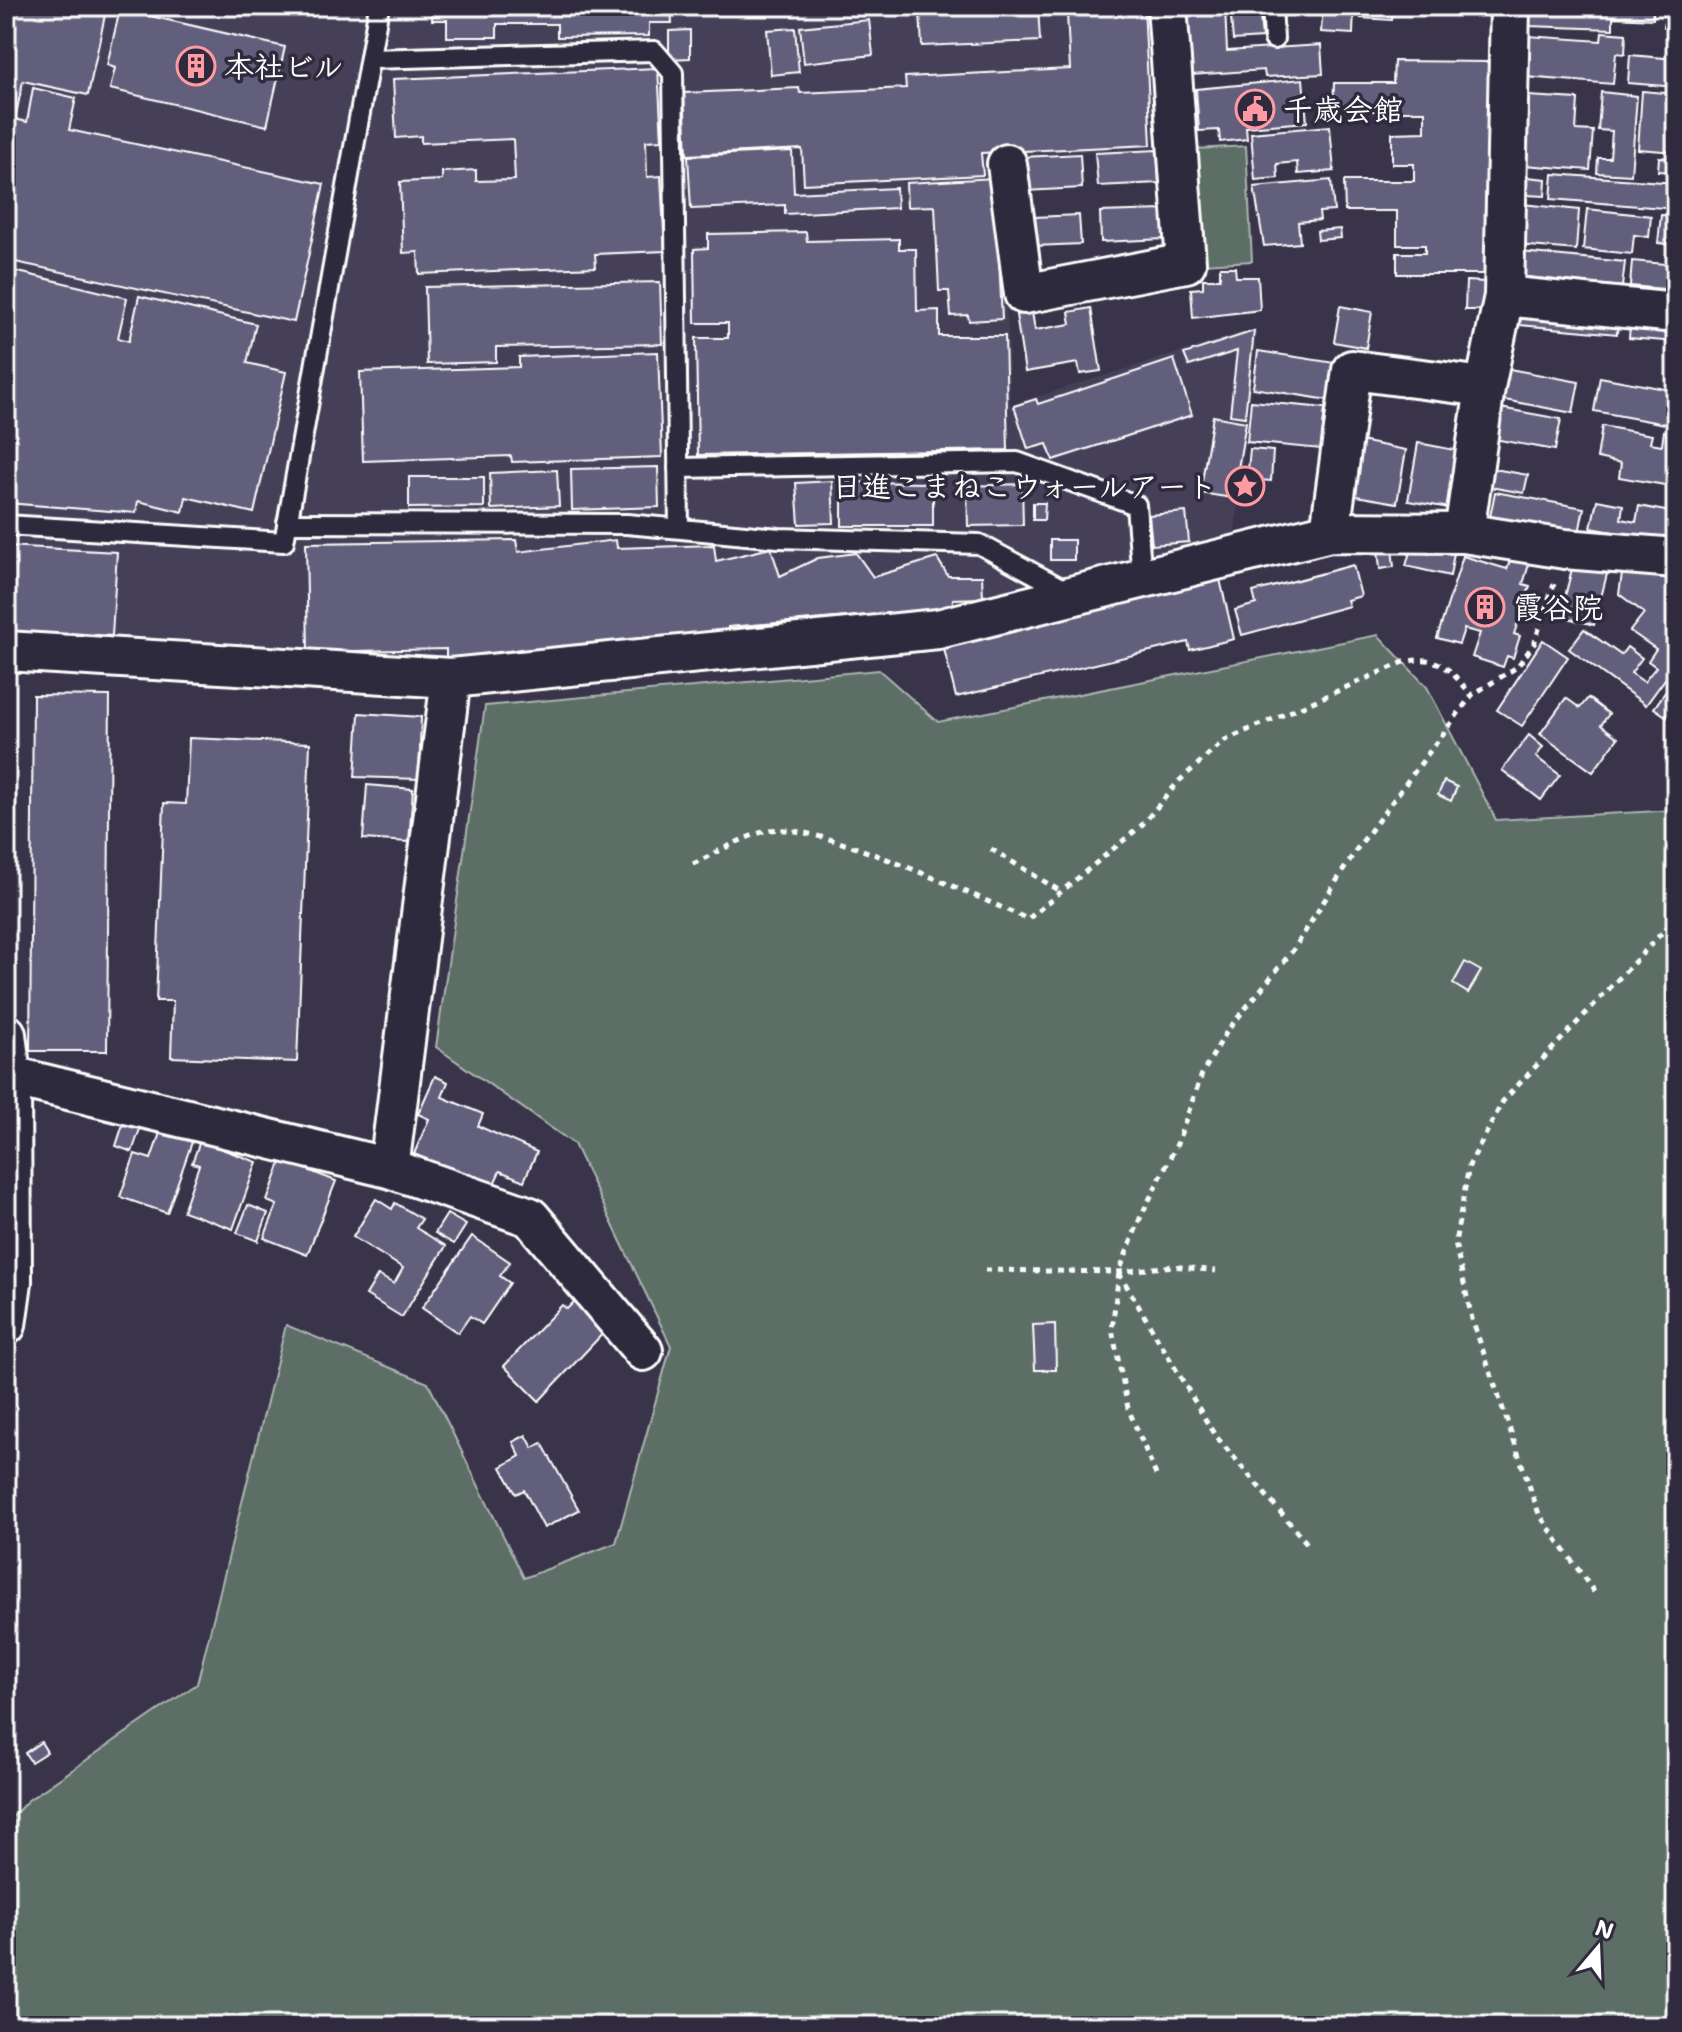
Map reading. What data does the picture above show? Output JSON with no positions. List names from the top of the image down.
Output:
{
  "places": {
    "building": ["本社ビル", "霞谷院"],
    "public building": ["千歳会館"],
    "place": ["日進こまねこウォールアート"]
  },
  "north": "top"
}
